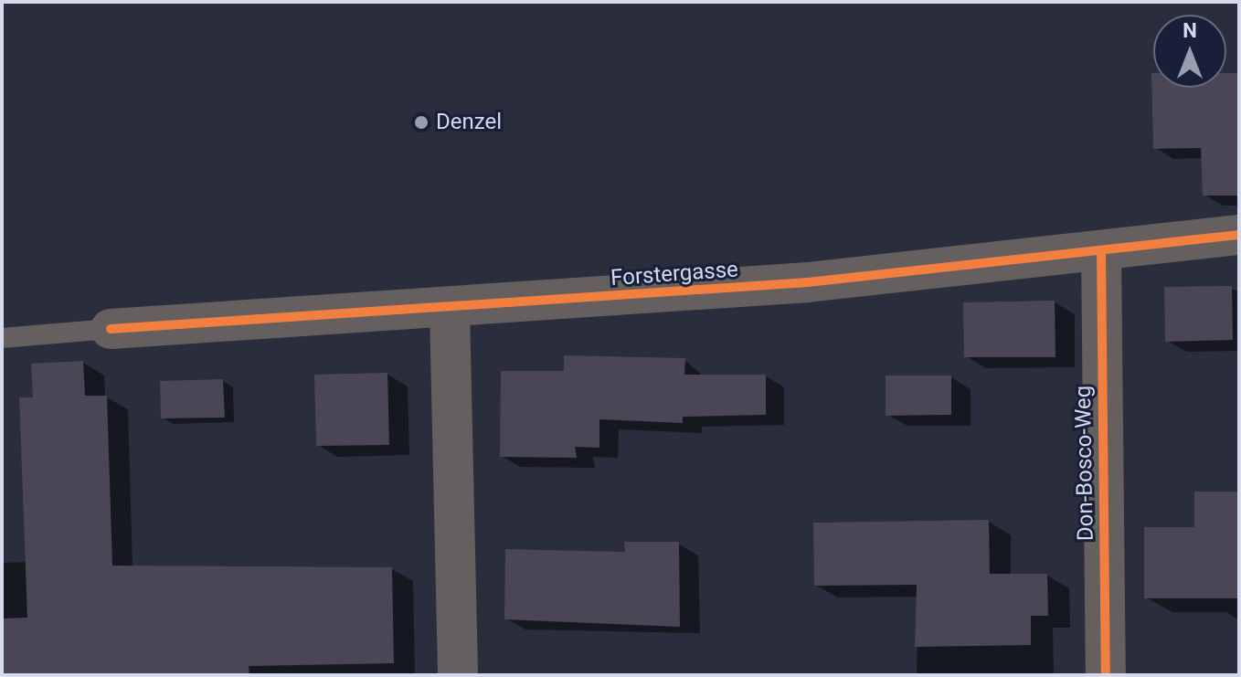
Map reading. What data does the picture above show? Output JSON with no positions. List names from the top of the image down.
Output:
{
  "streets": {
    "street": ["Forstergasse", "Don-Bosco-Weg"]
  },
  "crossings": [
    ["Forstergasse", "Don-Bosco-Weg"]
  ],
  "places": ["Denzel"],
  "north": "top"
}
